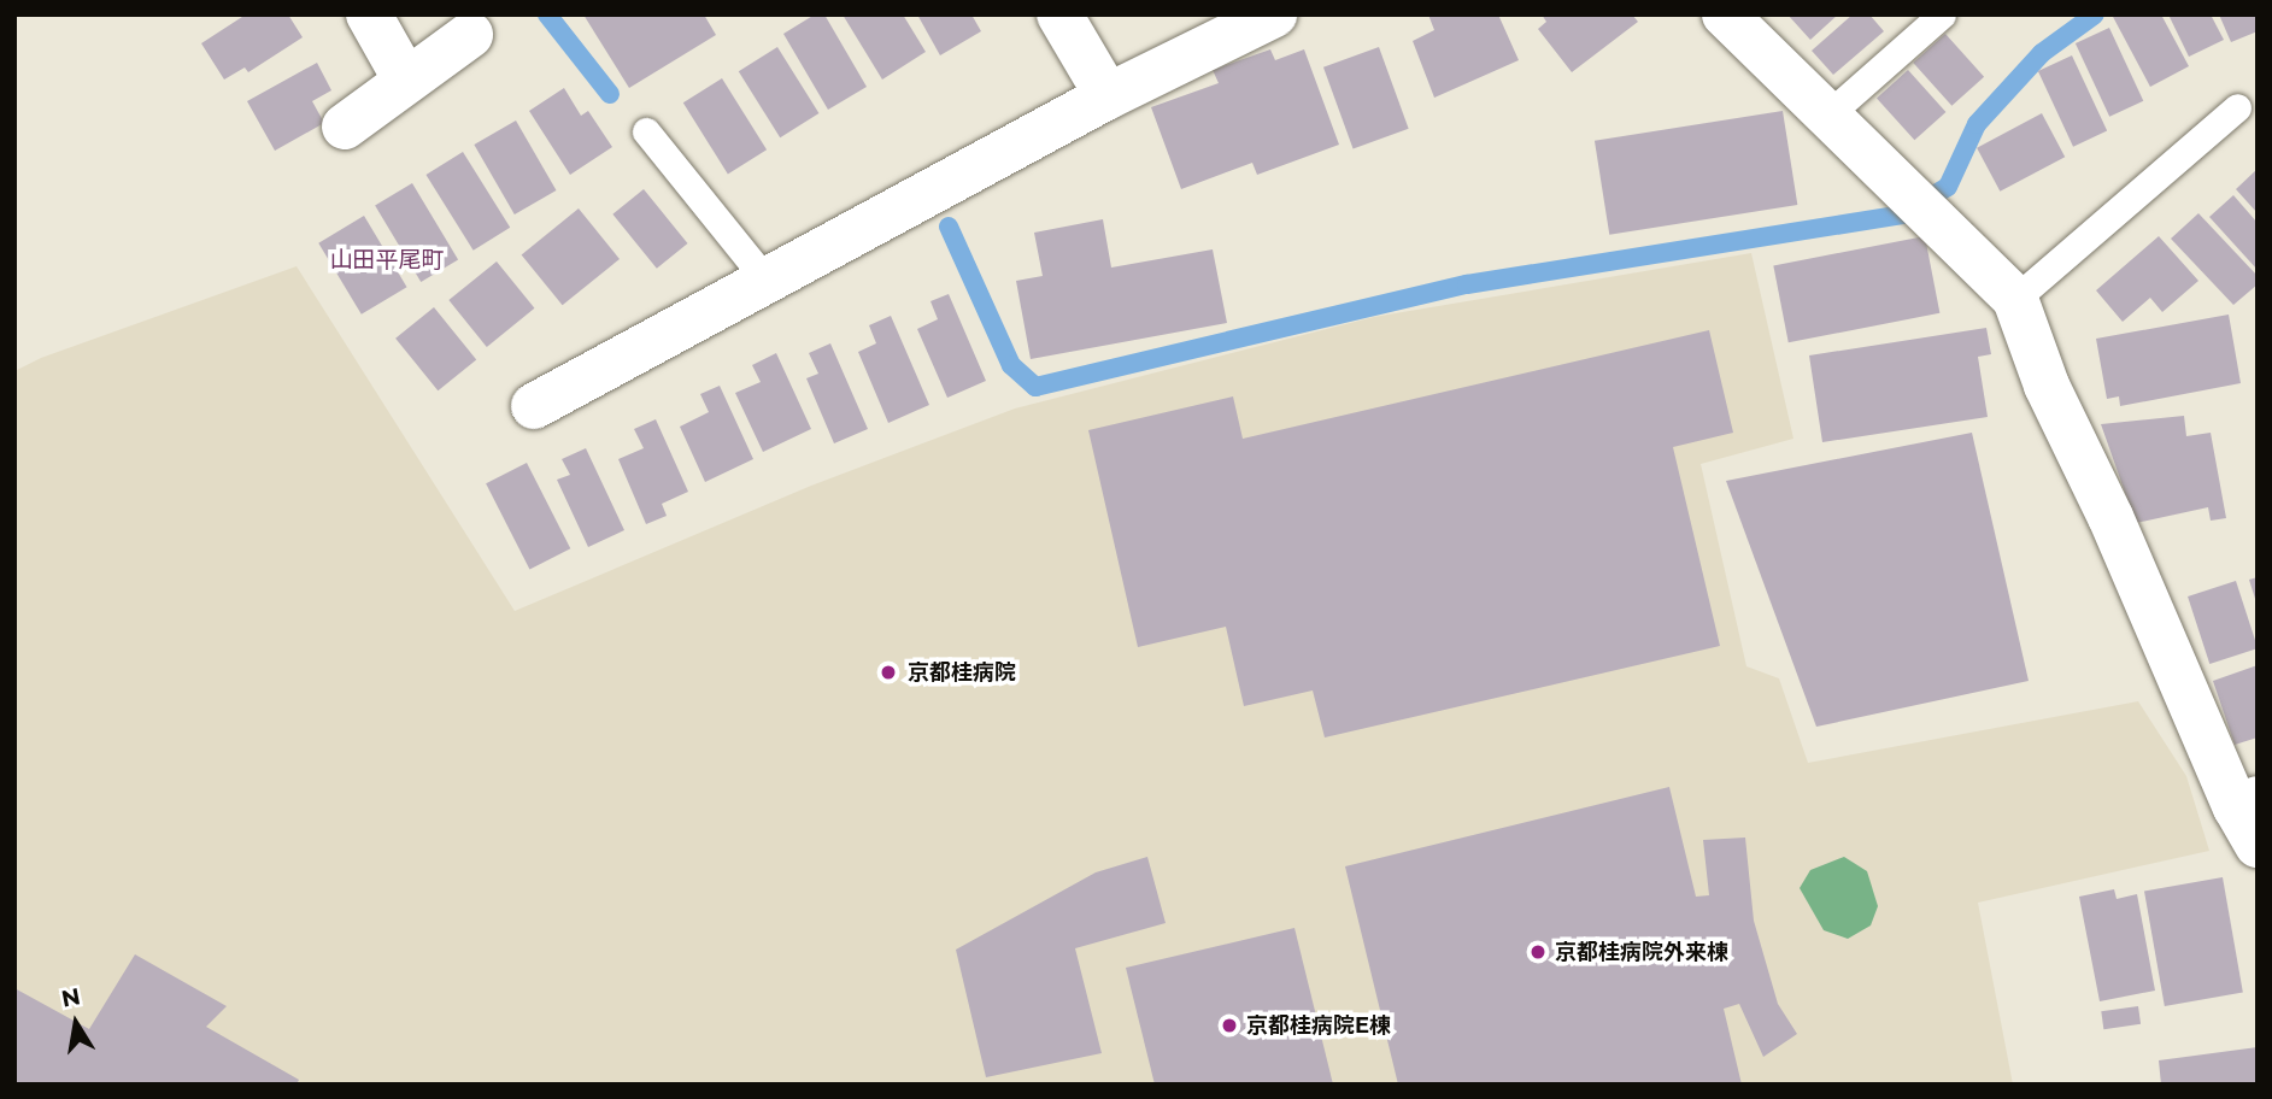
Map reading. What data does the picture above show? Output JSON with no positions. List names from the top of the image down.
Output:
{
  "districts": ["山田平尾町"],
  "places": ["京都桂病院", "京都桂病院外来棟", "京都桂病院E棟"],
  "north": "top"
}
